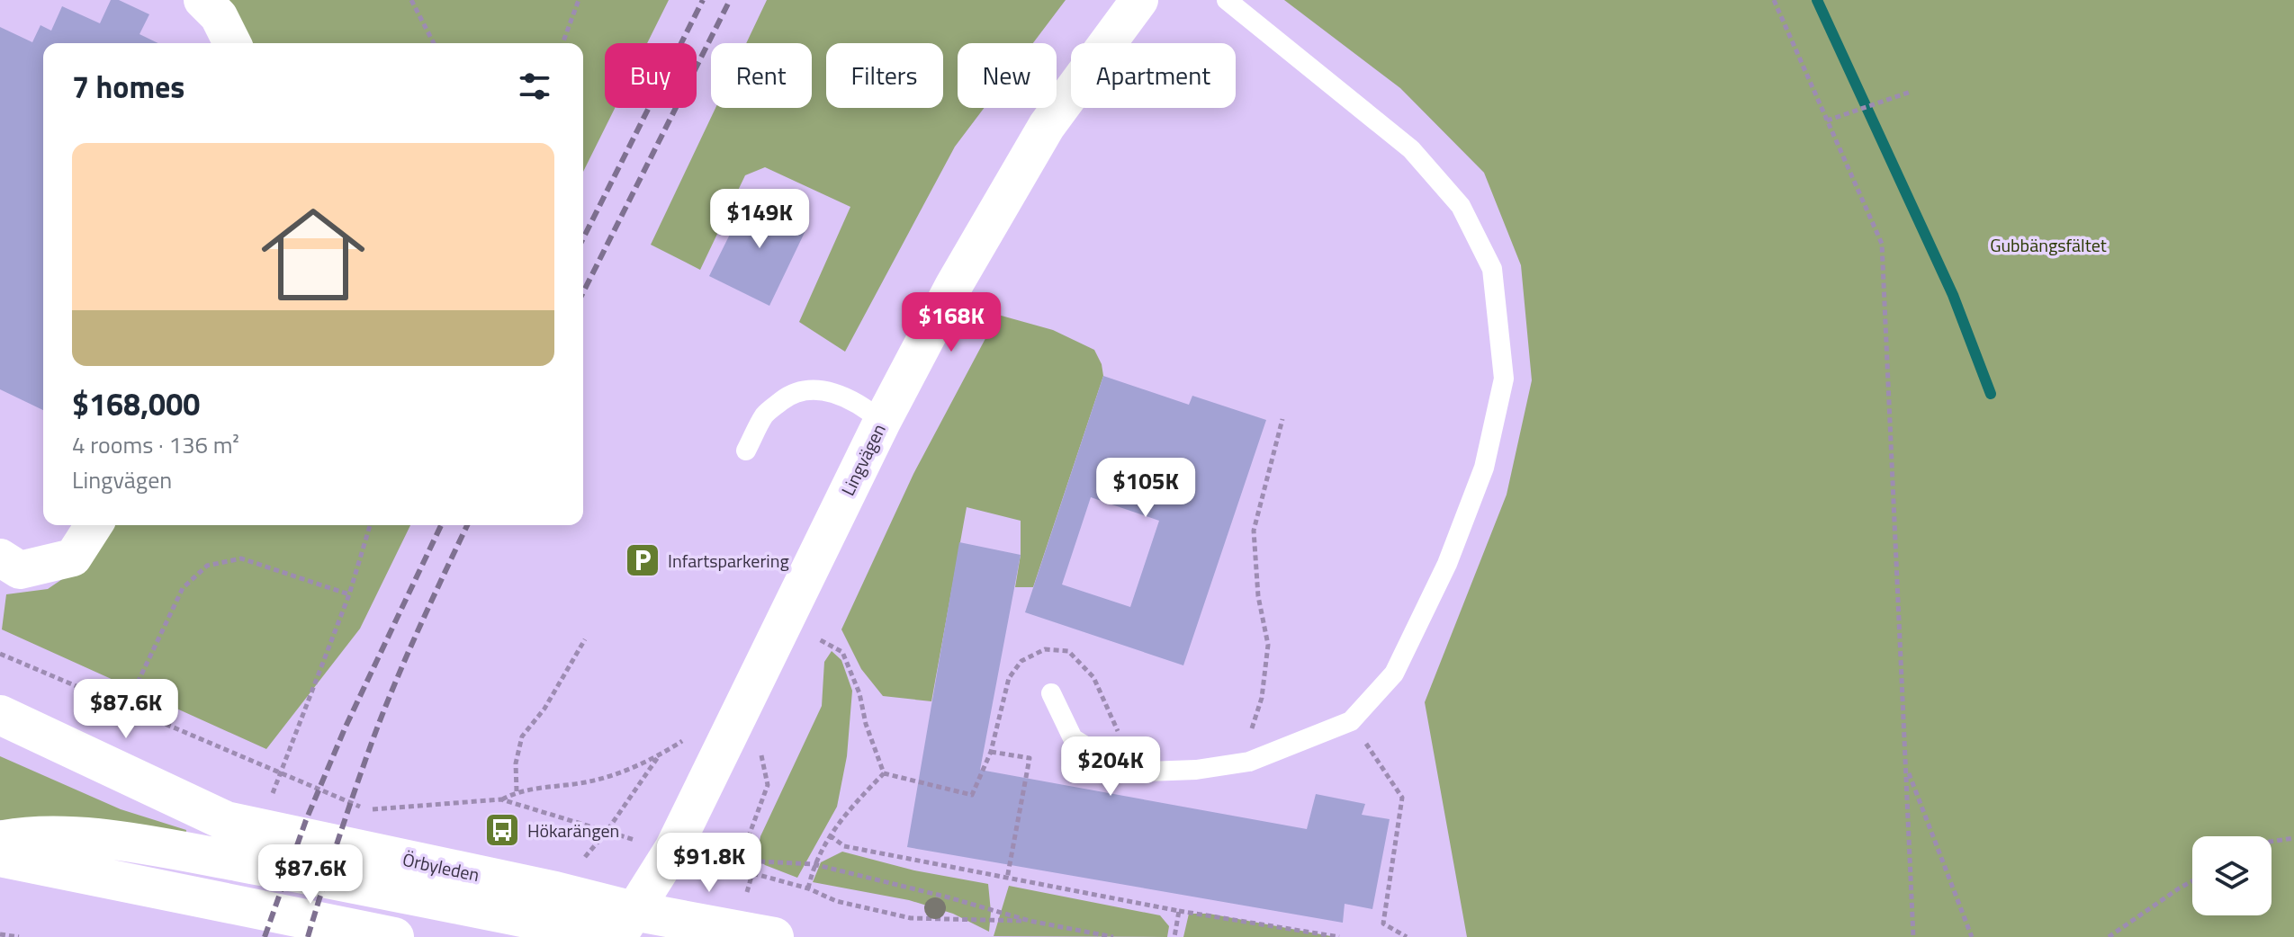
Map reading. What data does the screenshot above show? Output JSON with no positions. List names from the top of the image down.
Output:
{
  "streets": {
    "main road": ["Örbyleden"],
    "street": ["Lingvägen"]
  },
  "crossings": [
    ["Lingvägen", "Örbyleden"]
  ],
  "parks": ["Gubbängsfältet"],
  "places": {
    "parking": ["Infartsparkering"],
    "bus stop": ["Hökarängen"]
  },
  "page": {
    "chip": [
      "Buy",
      "Rent",
      "Filters",
      "New",
      "Apartment"
    ],
    "heading": "7 homes",
    "list": [
      {
        "name": "$168,000",
        "note": "4 rooms · 136 m² · Lingvägen"
      }
    ],
    "price": [
      "$149K",
      "$168K",
      "$105K",
      "$87.6K",
      "$204K",
      "$91.8K",
      "$87.6K"
    ]
  }
}
